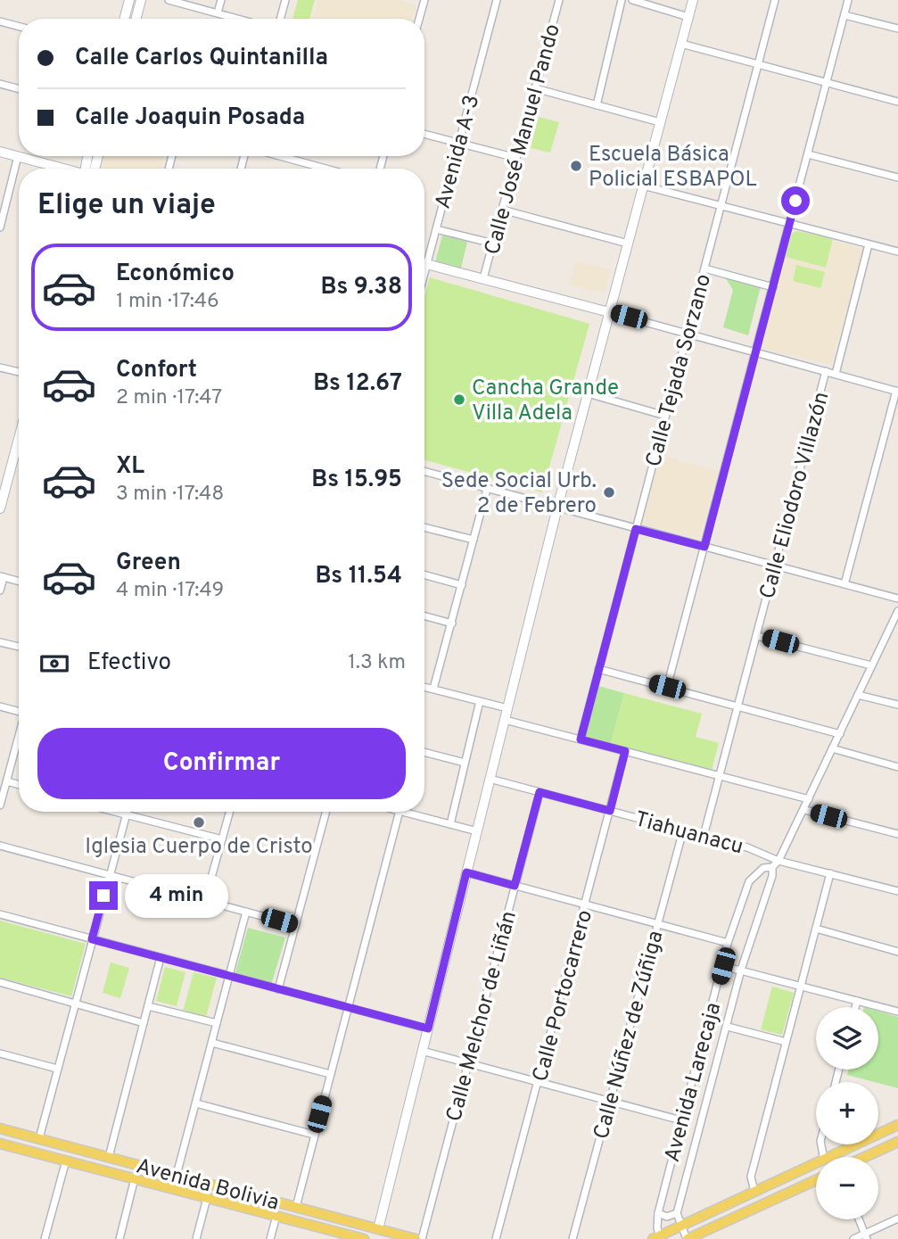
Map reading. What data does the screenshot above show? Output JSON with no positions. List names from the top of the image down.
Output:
{
  "streets": {
    "main road": ["Avenida Bolivia"],
    "street": [
      "Calle José Manuel Pando",
      "Avenida A-3",
      "Calle Tejada Sorzano",
      "Calle Eliodoro Villazón",
      "Tiahuanacu",
      "Calle Portocarrero",
      "Calle Melchor de Liñán",
      "Calle Núñez de Zúñiga",
      "Avenida Larecaja"
    ]
  },
  "crossings": [
    ["Calle Eliodoro Villazón", "Tiahuanacu"],
    ["Tiahuanacu", "Calle Portocarrero"],
    ["Tiahuanacu", "Calle Melchor de Liñán"],
    ["Tiahuanacu", "Calle Núñez de Zúñiga"],
    ["Tiahuanacu", "Avenida Larecaja"]
  ],
  "places": [
    "Escuela Básica Policial ESBAPOL",
    "Cancha Grande Villa Adela",
    "Sede Social Urb. 2 de Febrero",
    "Iglesia Cuerpo de Cristo"
  ],
  "page": {
    "banner": ["Calle Carlos Quintanilla", "Calle Joaquin Posada"],
    "heading": "Elige un viaje",
    "list": [
      {
        "name": "Económico",
        "note": "1 min · 17:46",
        "value": "Bs 9.38"
      },
      {
        "name": "Confort",
        "note": "2 min · 17:47",
        "value": "Bs 12.67"
      },
      {
        "name": "XL",
        "note": "3 min · 17:48",
        "value": "Bs 15.95"
      },
      {
        "name": "Green",
        "note": "4 min · 17:49",
        "value": "Bs 11.54"
      }
    ],
    "pay": ["Efectivo", "1.3 km"],
    "buttons": "Confirmar",
    "bubble": "4 min",
    "map_buttons": ["+", "−"]
  }
}
